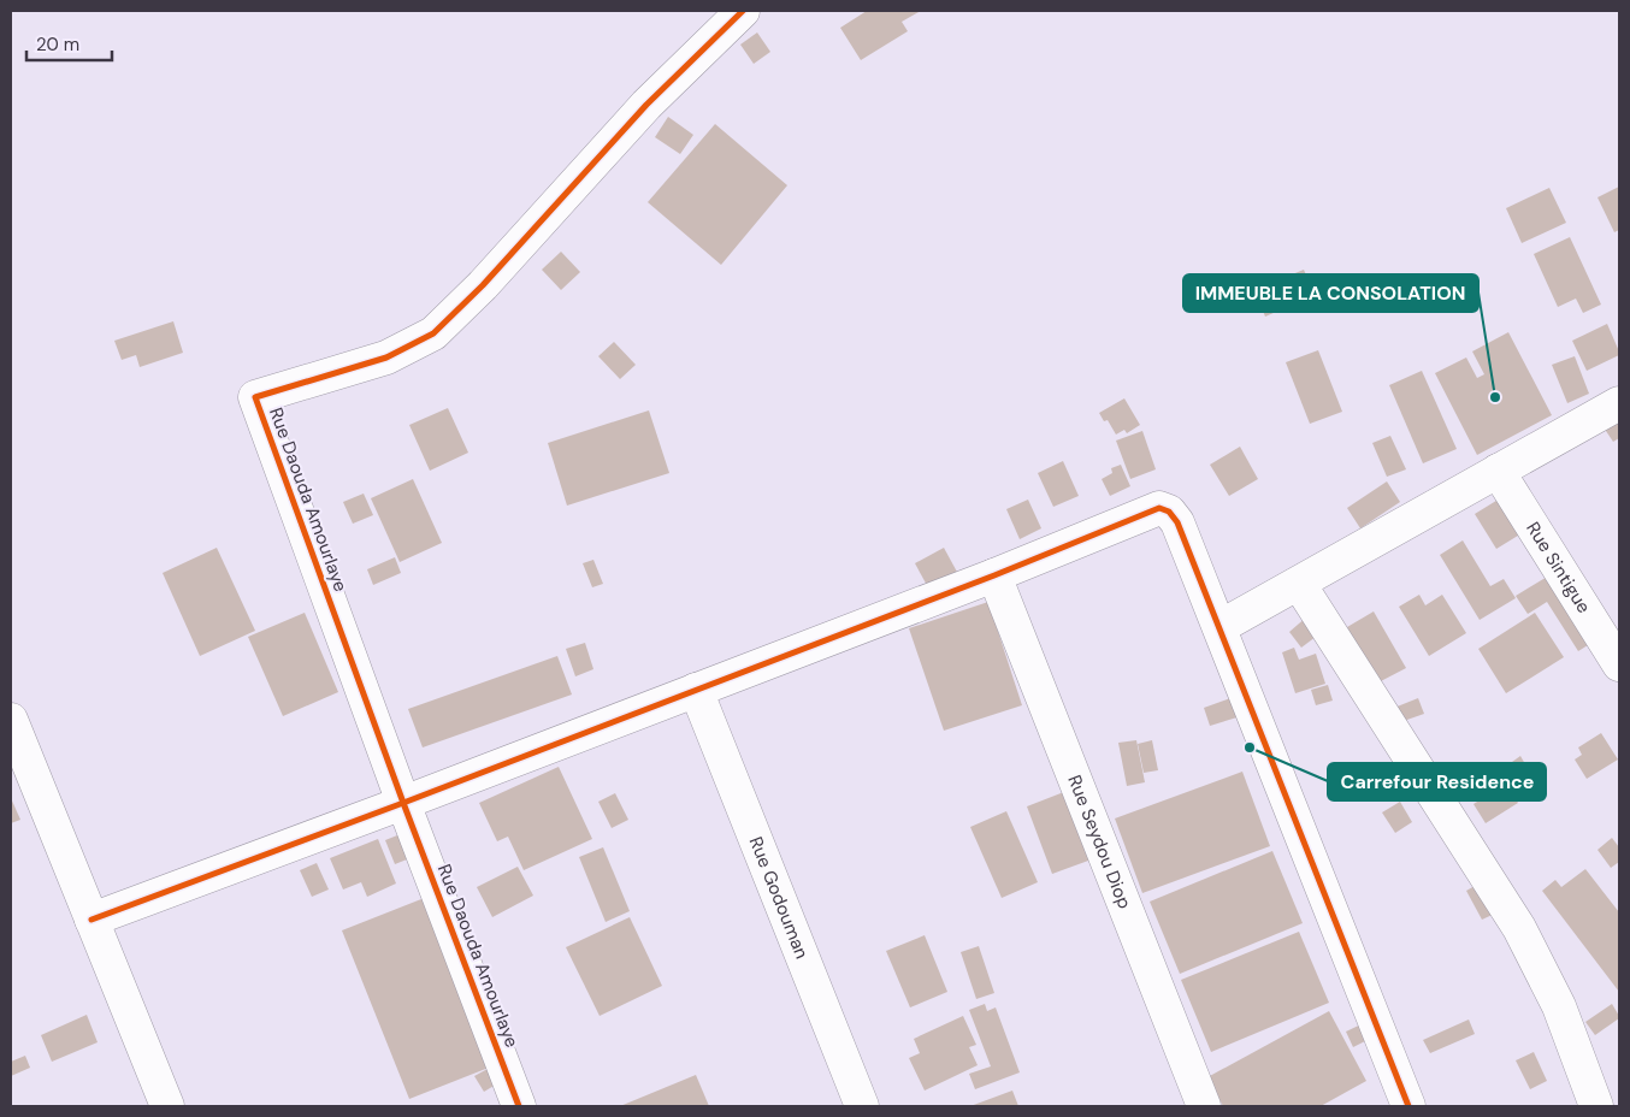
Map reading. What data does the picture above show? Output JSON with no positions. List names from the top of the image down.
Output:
{
  "streets": {
    "street": [
      "Rue Daouda Amourlaye",
      "Rue Sintigue",
      "Rue Seydou Diop",
      "Rue Godouman"
    ]
  },
  "places": ["IMMEUBLE LA CONSOLATION", "Carrefour Residence"],
  "scale_bar": "20 m"
}
